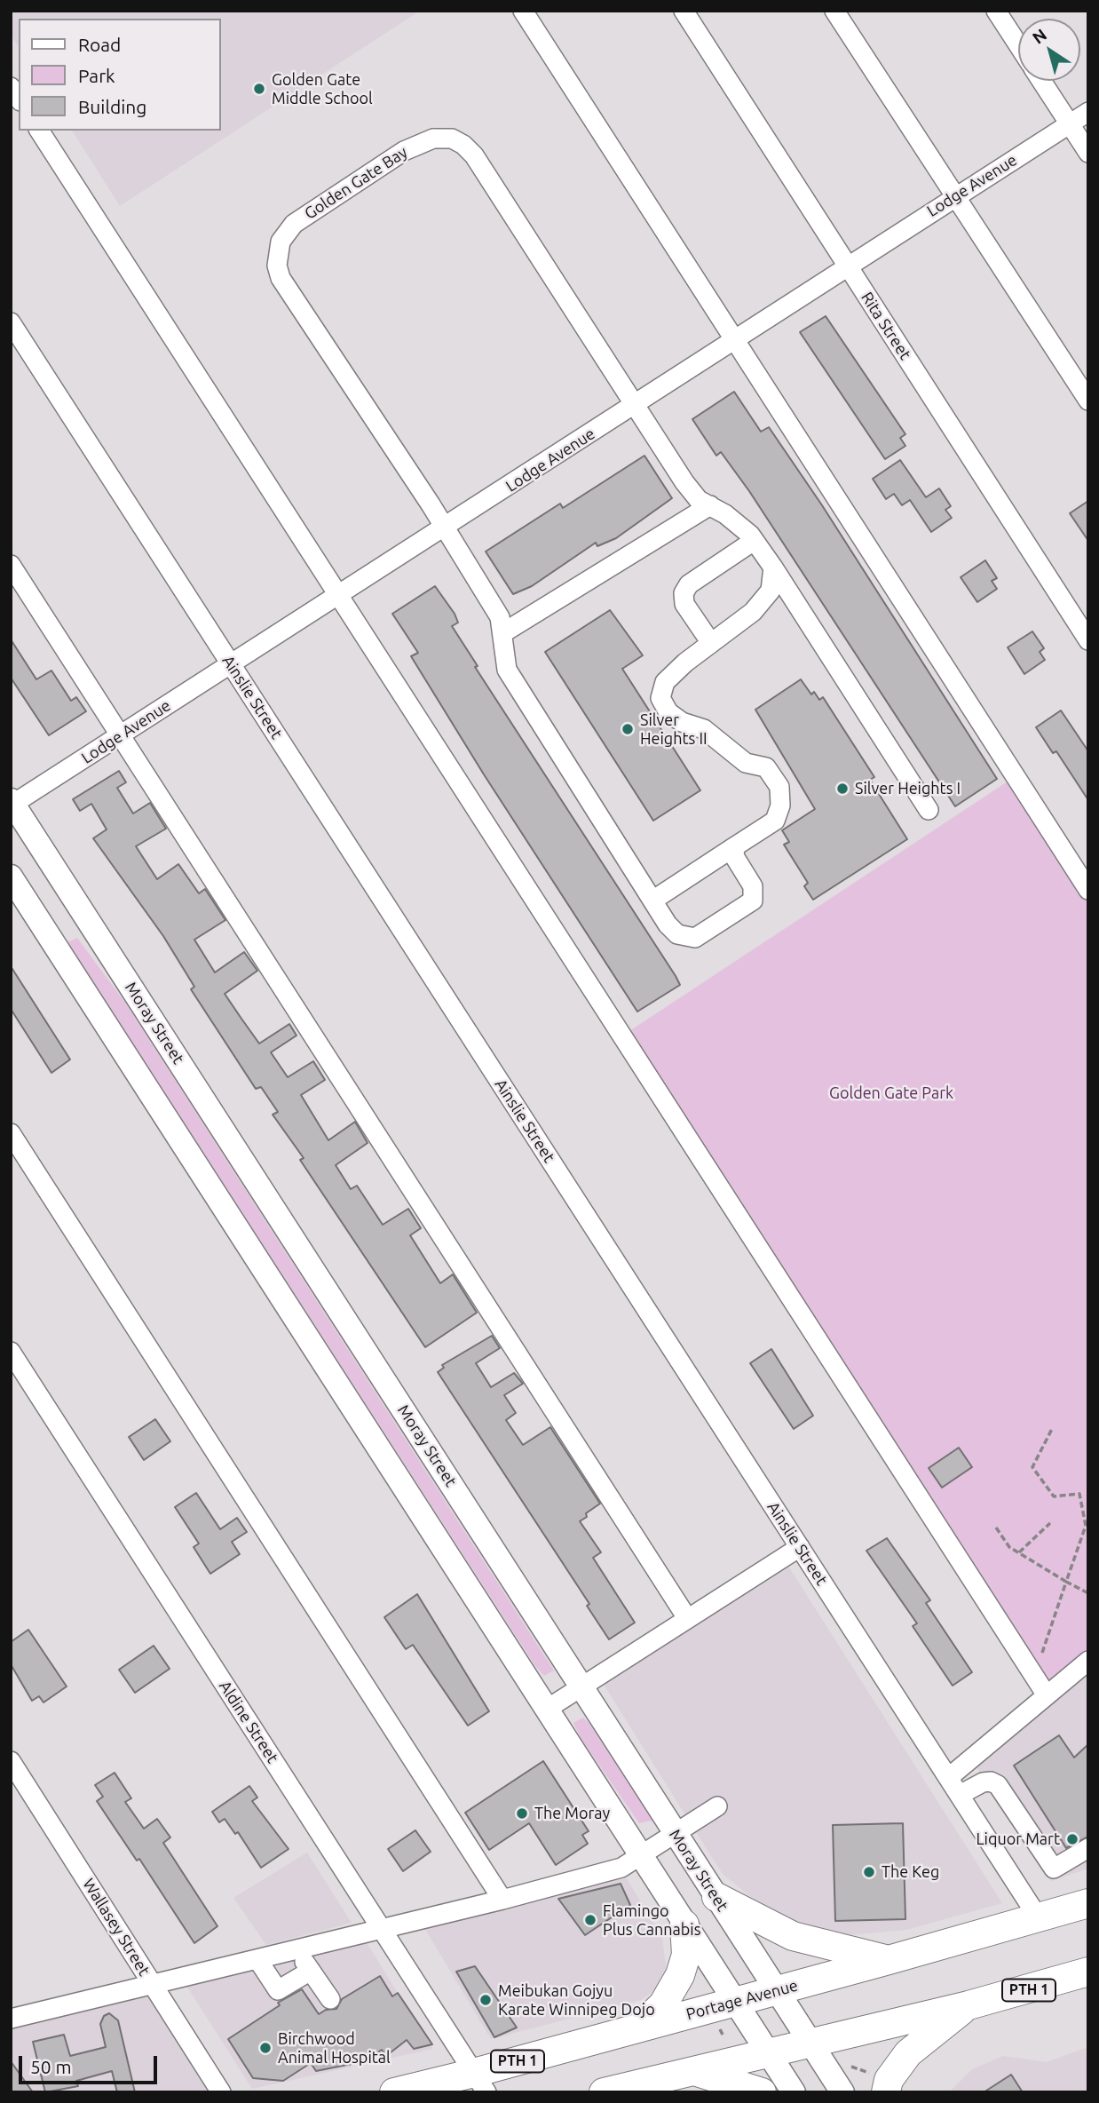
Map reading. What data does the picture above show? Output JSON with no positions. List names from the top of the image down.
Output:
{
  "streets": {
    "highway": ["PTH 1", "Portage Avenue"],
    "main road": ["Moray Street"],
    "street": [
      "Golden Gate Bay",
      "Lodge Avenue",
      "Rita Street",
      "Ainslie Street",
      "Aldine Street",
      "Wallasey Street"
    ]
  },
  "crossings": [
    ["Golden Gate Bay", "Lodge Avenue"],
    ["Lodge Avenue", "Rita Street"],
    ["Lodge Avenue", "Ainslie Street"],
    ["Lodge Avenue", "Moray Street"],
    ["Ainslie Street", "Portage Avenue"],
    ["Moray Street", "PTH 1"],
    ["Moray Street", "Portage Avenue"],
    ["Aldine Street", "Portage Avenue"]
  ],
  "parks": ["Golden Gate Park"],
  "places": [
    "Golden Gate Middle School",
    "Silver Heights II",
    "Silver Heights I",
    "The Moray",
    "Liquor Mart",
    "The Keg",
    "Flamingo Plus Cannabis",
    "Meibukan Gojyu Karate Winnipeg Dojo",
    "Birchwood Animal Hospital"
  ],
  "legend": ["Road", "Park", "Building"],
  "scale_bar": "50 m",
  "north": "top left"
}
